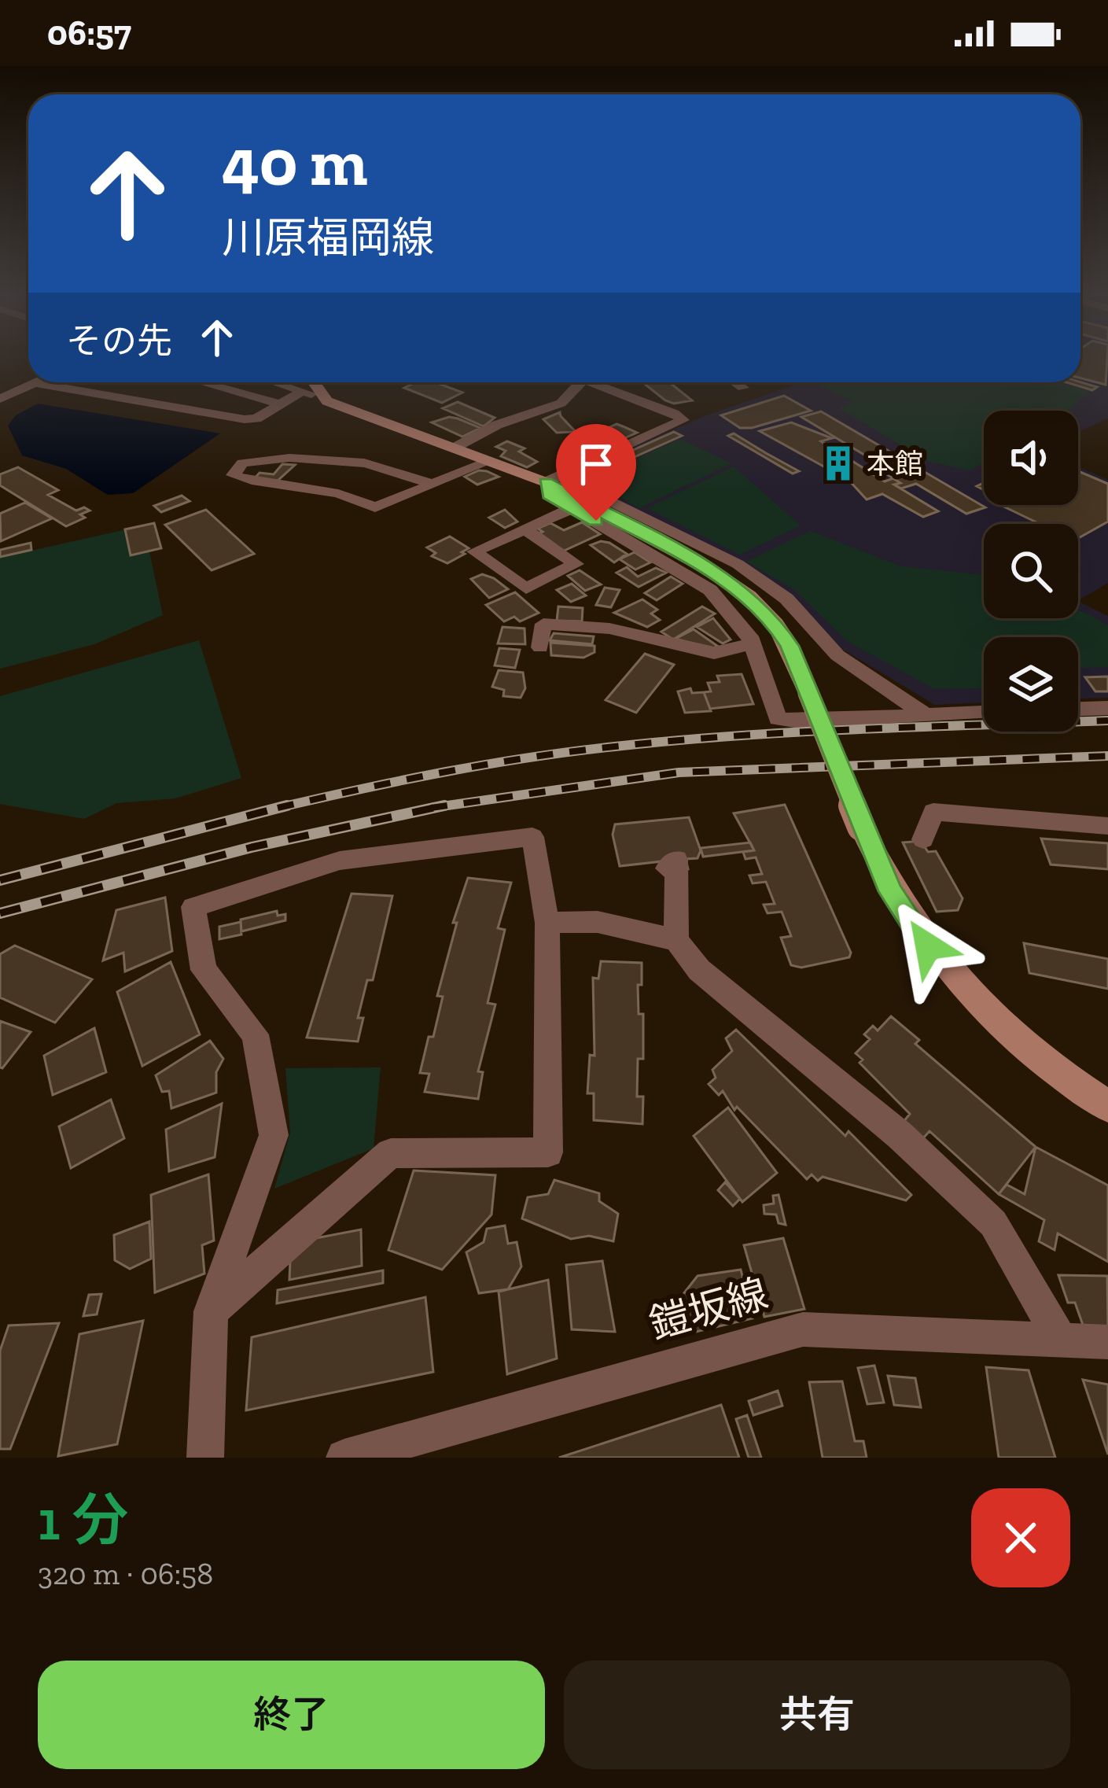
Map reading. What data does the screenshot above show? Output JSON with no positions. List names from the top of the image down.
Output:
{
  "streets": {
    "street": ["鎧坂線"]
  },
  "places": {
    "building": ["本館"]
  },
  "page": {
    "status": "06:57",
    "turn": ["40 m", "川原福岡線"],
    "then": "その先",
    "heading": ["1 分", "320 m · 06:58"],
    "buttons": ["終了", "共有"]
  }
}
